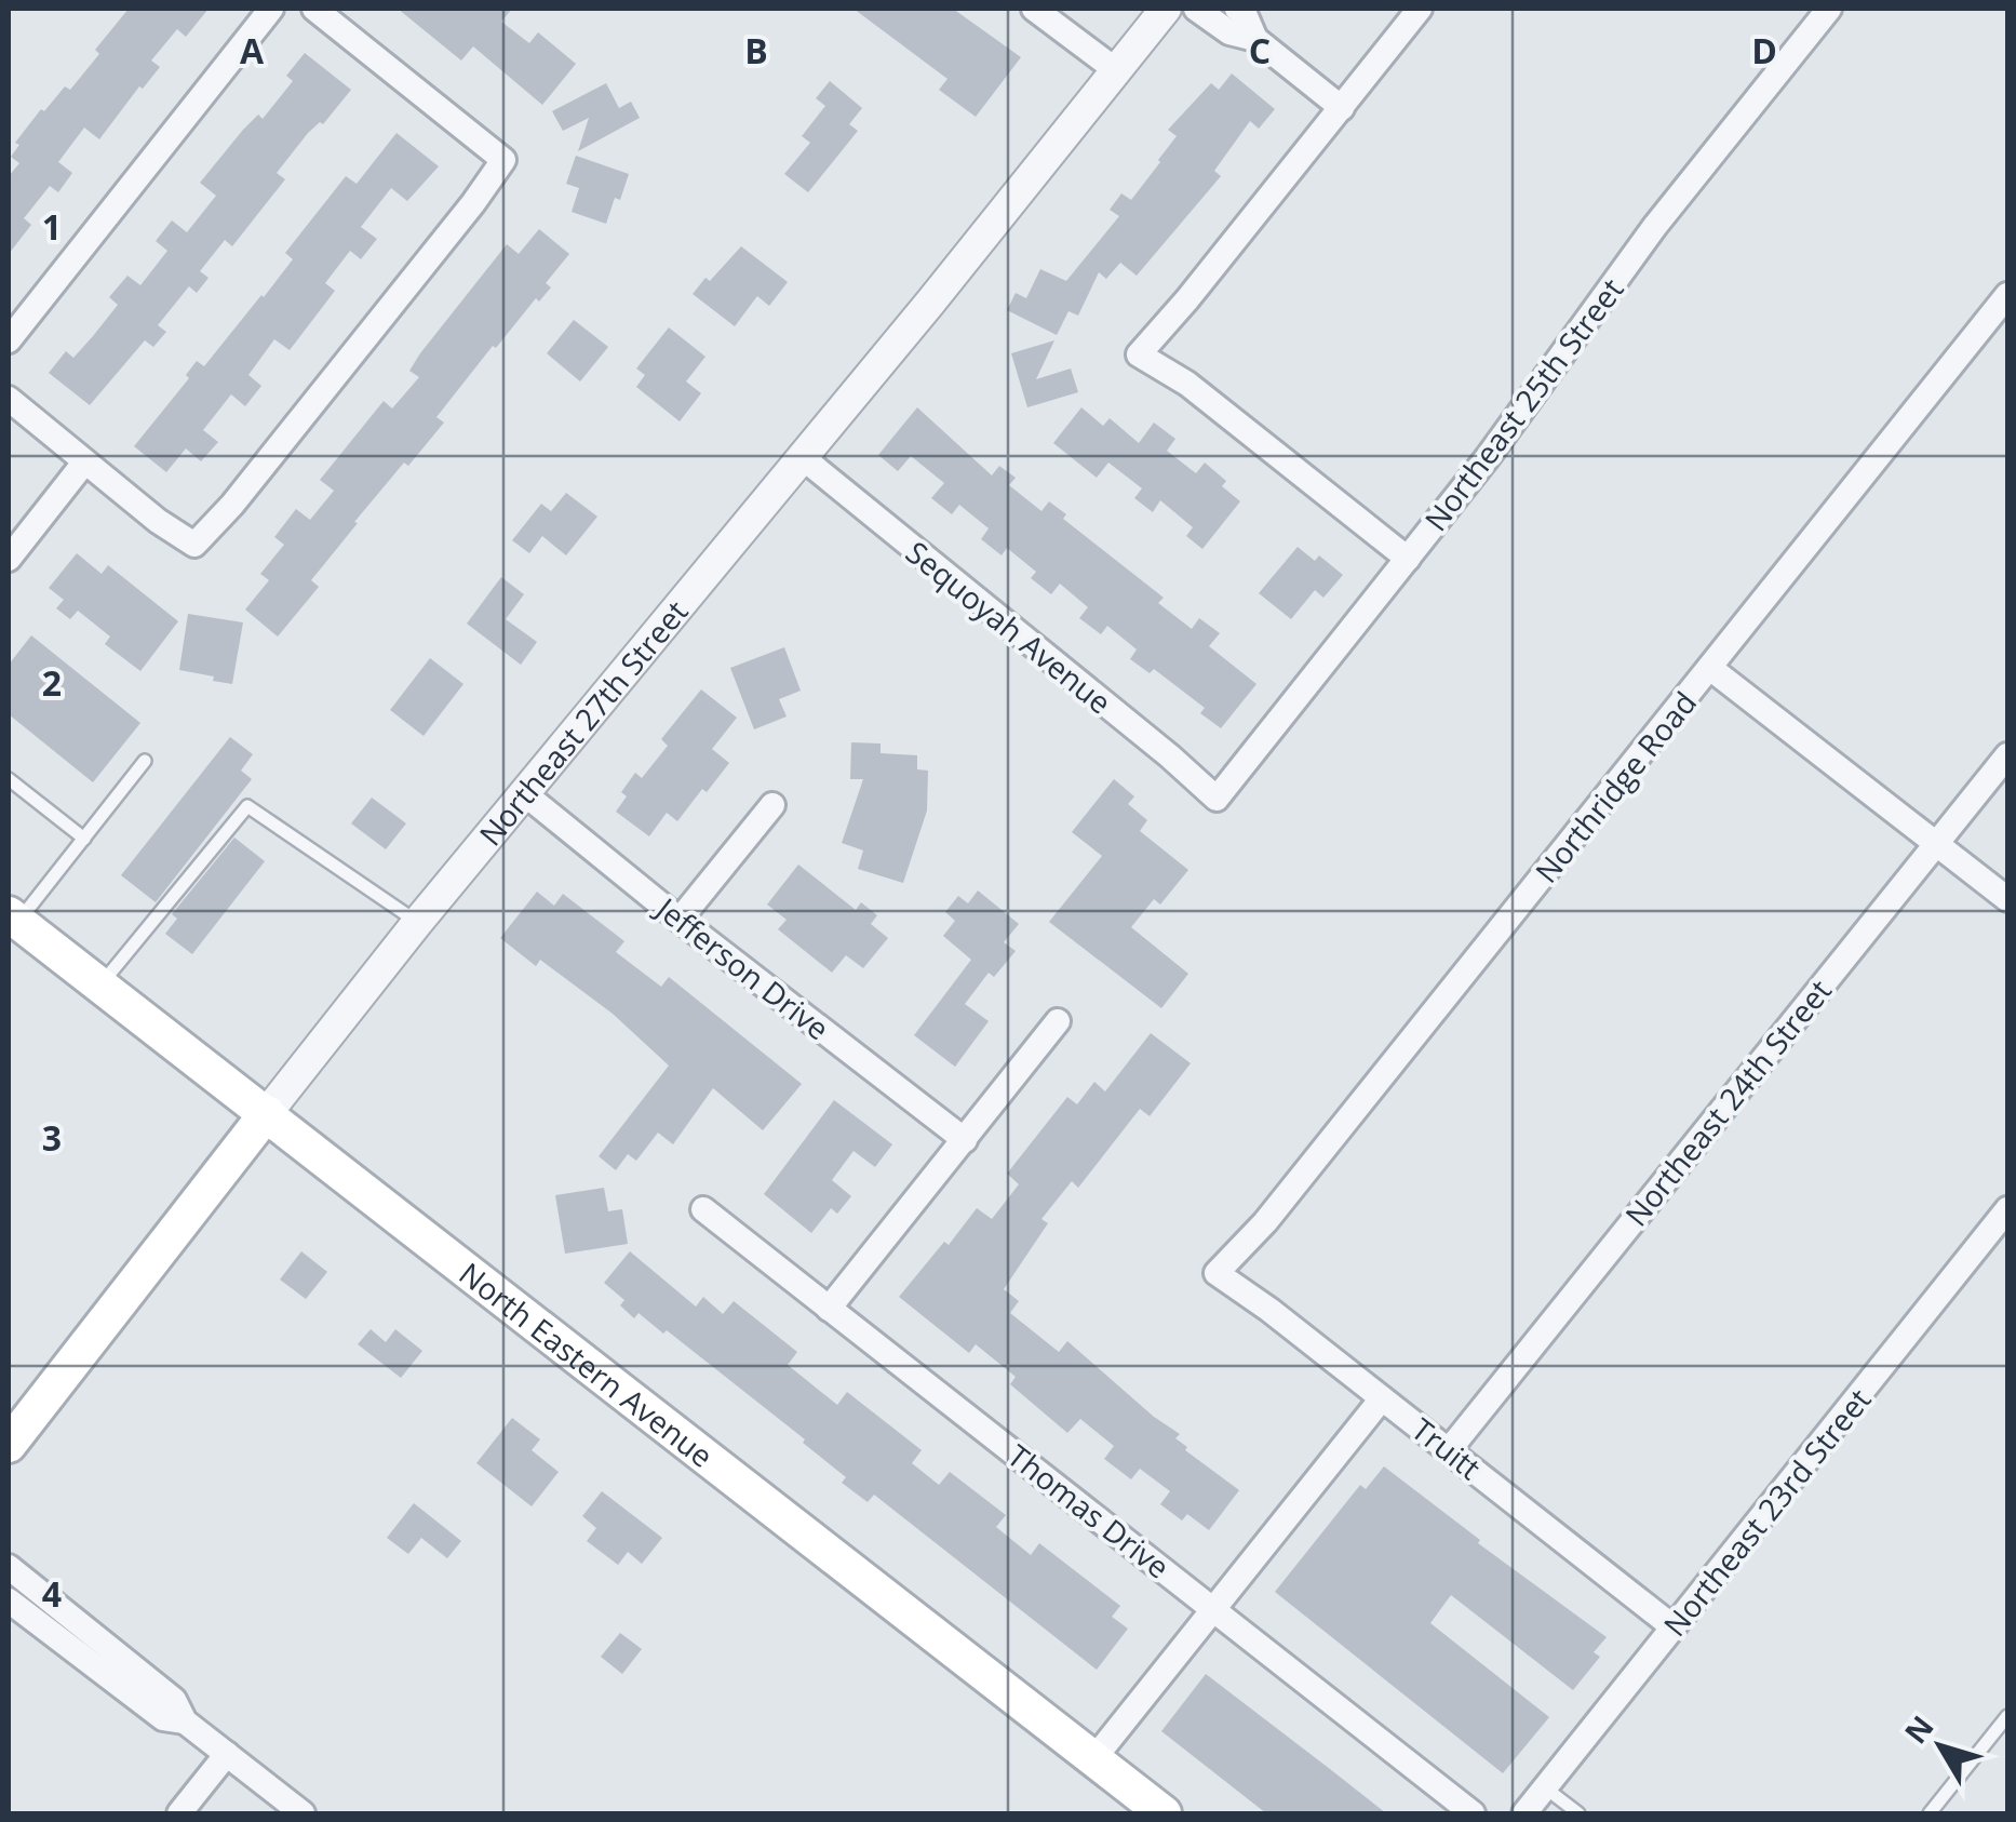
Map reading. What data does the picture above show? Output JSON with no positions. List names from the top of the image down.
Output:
{
  "streets": {
    "main road": ["Northeast 27th Street", "North Eastern Avenue"],
    "street": [
      "Northeast 25th Street",
      "Sequoyah Avenue",
      "Northridge Road",
      "Jefferson Drive",
      "Northeast 24th Street",
      "Truitt",
      "Thomas Drive",
      "Northeast 23rd Street"
    ]
  },
  "crossings": [
    ["Northeast 25th Street", "Sequoyah Avenue"],
    ["Sequoyah Avenue", "Northeast 27th Street"],
    ["Northeast 27th Street", "Jefferson Drive"],
    ["Northeast 27th Street", "North Eastern Avenue"],
    ["Northridge Road", "Truitt"],
    ["Northeast 24th Street", "Truitt"],
    ["Truitt", "Northeast 23rd Street"]
  ],
  "north": "top left",
  "grid": {
    "columns": [
      "A",
      "B",
      "C",
      "D"
    ],
    "rows": [
      "1",
      "2",
      "3",
      "4"
    ]
  }
}
